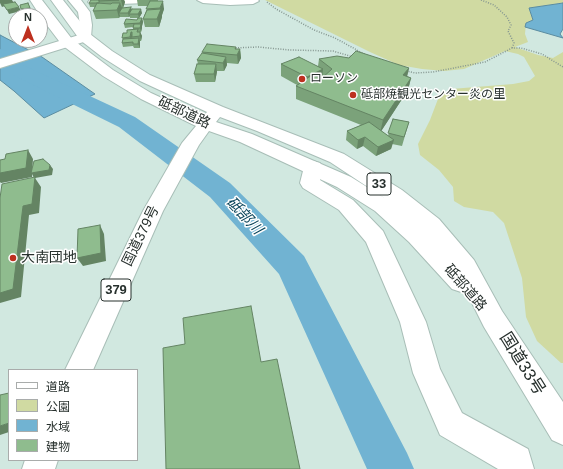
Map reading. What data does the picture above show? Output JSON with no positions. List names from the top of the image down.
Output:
{
  "streets": {
    "main road": [
      "砥部道路",
      "33",
      "国道379号",
      "379",
      "国道33号"
    ]
  },
  "crossings": [
    ["砥部道路", "国道379号"],
    ["砥部道路", "国道33号"]
  ],
  "water": ["砥部川"],
  "places": ["ローソン", "砥部焼観光センター炎の里", "大南団地"],
  "legend": [
    "道路",
    "公園",
    "水域",
    "建物"
  ],
  "north": "top"
}
